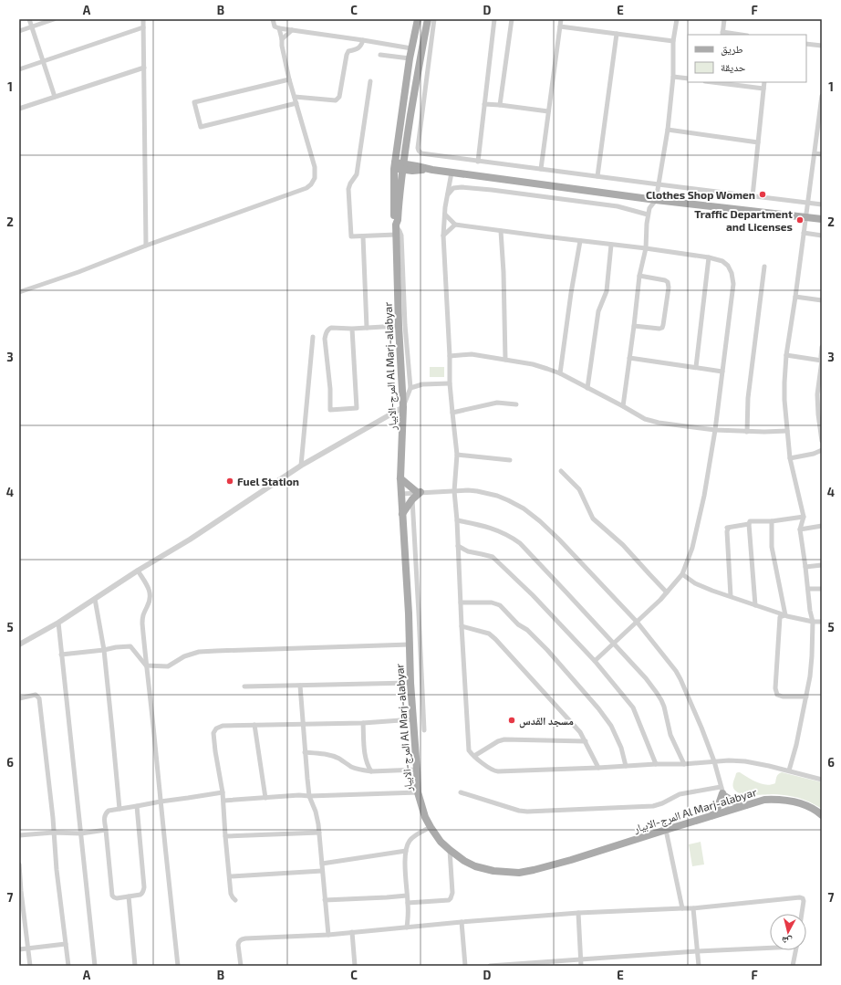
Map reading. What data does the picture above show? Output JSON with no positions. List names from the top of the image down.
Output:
{
  "streets": {
    "main road": ["المرج-الابيار Al Marj-alabyar"]
  },
  "places": [
    "Clothes Shop Women",
    "Traffic Department and Licenses",
    "Fuel Station",
    "مسجد القدس"
  ],
  "legend": ["طريق", "حديقة"],
  "north": "bottom",
  "grid": {
    "columns": [
      "A",
      "B",
      "C",
      "D",
      "E",
      "F"
    ],
    "rows": [
      "1",
      "2",
      "3",
      "4",
      "5",
      "6",
      "7"
    ]
  }
}
